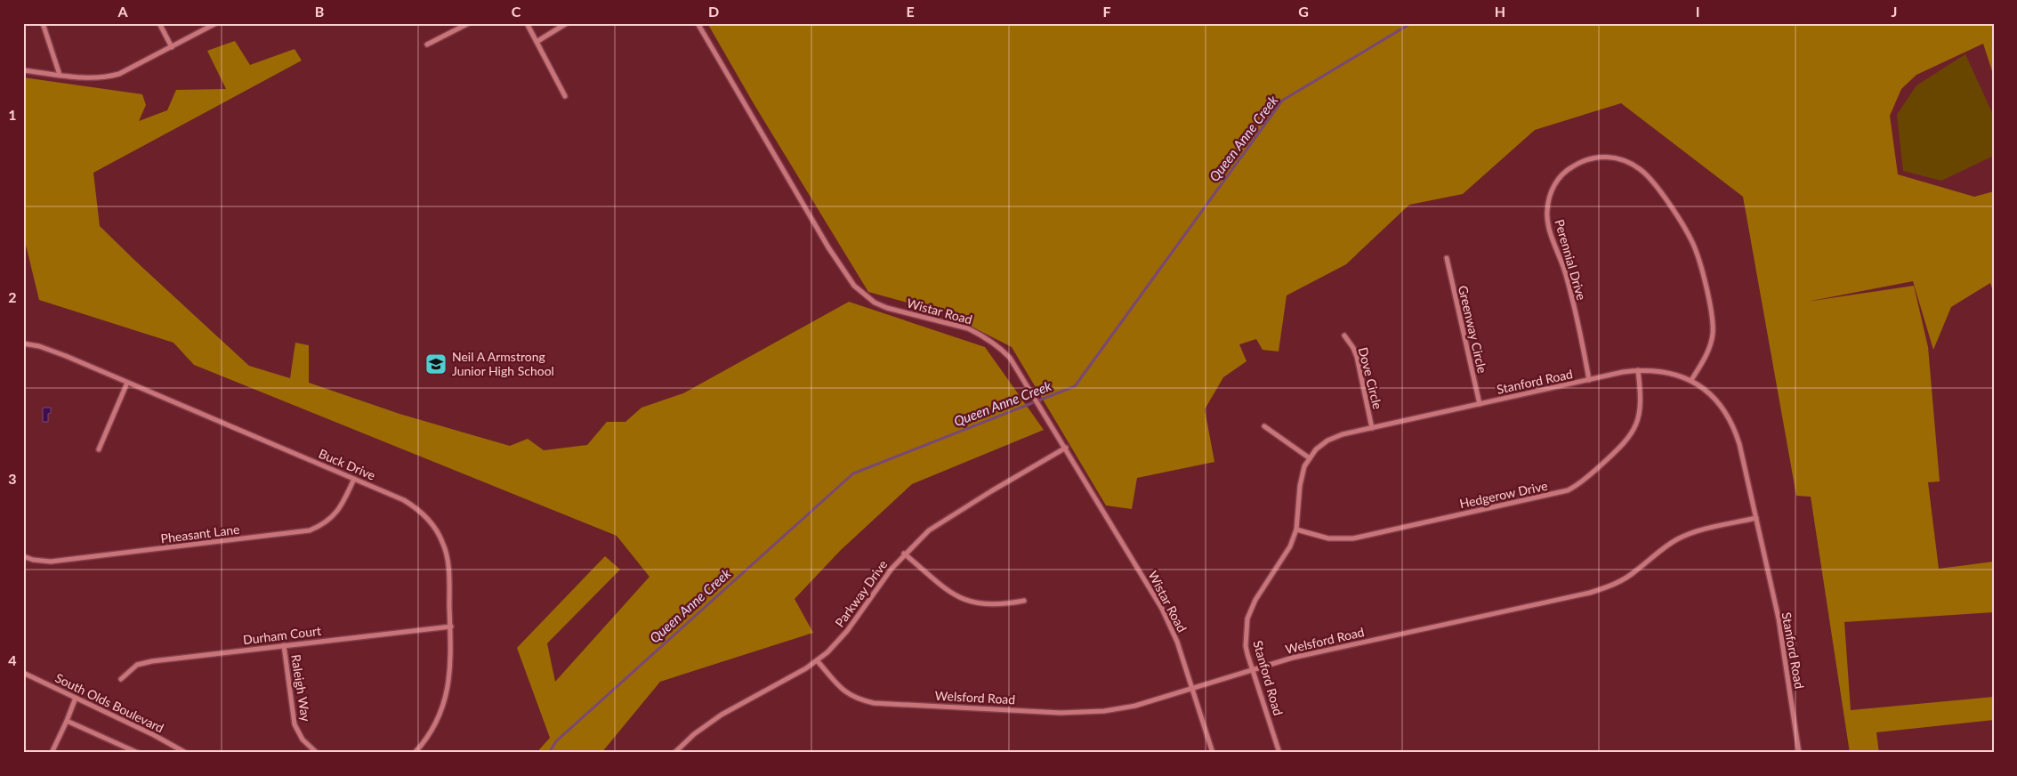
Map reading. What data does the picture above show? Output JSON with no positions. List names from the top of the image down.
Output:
{
  "streets": {
    "street": [
      "Perennial Drive",
      "Wistar Road",
      "Greenway Circle",
      "Dove Circle",
      "Stanford Road",
      "Buck Drive",
      "Hedgerow Drive",
      "Pheasant Lane",
      "Parkway Drive",
      "Durham Court",
      "Welsford Road",
      "Raleigh Way",
      "South Olds Boulevard"
    ]
  },
  "crossings": [
    ["Perennial Drive", "Stanford Road"],
    ["Wistar Road", "Parkway Drive"],
    ["Wistar Road", "Welsford Road"],
    ["Greenway Circle", "Stanford Road"],
    ["Dove Circle", "Stanford Road"],
    ["Stanford Road", "Hedgerow Drive"],
    ["Stanford Road", "Welsford Road"],
    ["Buck Drive", "Pheasant Lane"],
    ["Buck Drive", "Durham Court"],
    ["Parkway Drive", "Welsford Road"],
    ["Durham Court", "Raleigh Way"]
  ],
  "water": ["Queen Anne Creek"],
  "places": {
    "school or university": ["Neil A Armstrong Junior High School"]
  },
  "grid": {
    "columns": [
      "A",
      "B",
      "C",
      "D",
      "E",
      "F",
      "G",
      "H",
      "I",
      "J"
    ],
    "rows": [
      "1",
      "2",
      "3",
      "4"
    ]
  }
}
